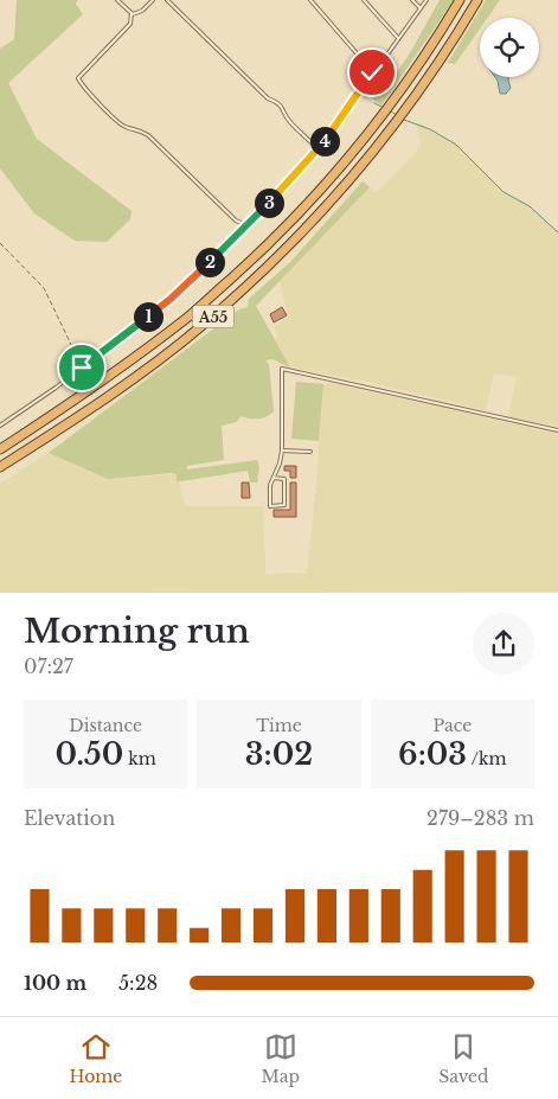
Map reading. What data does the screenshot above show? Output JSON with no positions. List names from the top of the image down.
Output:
{
  "streets": {
    "highway": ["A55"]
  },
  "page": {
    "pins": [
      "4",
      "3",
      "2",
      "1"
    ],
    "heading": ["Morning run", "07:27"],
    "stats": [
      ["Distance", "0.50 km"],
      ["Time", "3:02"],
      ["Pace", "6:03 /km"]
    ],
    "chart": ["Elevation", "279–283 m"],
    "list": [
      {
        "name": "100 m",
        "note": "5:28"
      }
    ],
    "tabs": ["Home", "Map", "Saved"]
  }
}
